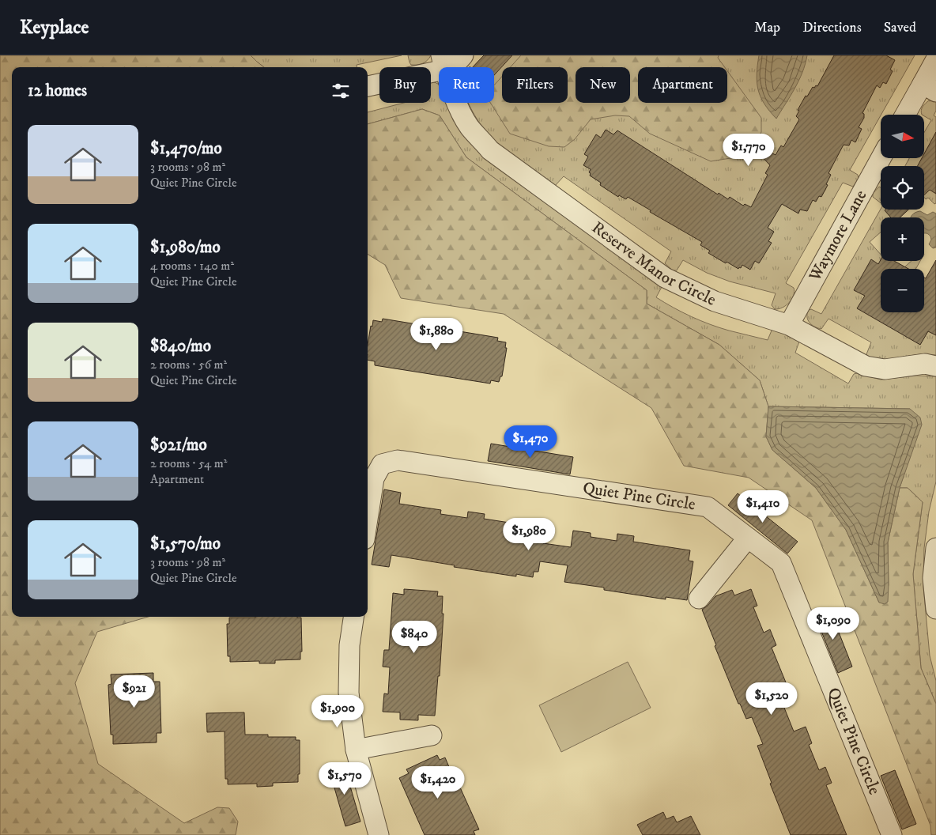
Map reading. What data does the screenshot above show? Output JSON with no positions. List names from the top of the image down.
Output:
{
  "streets": {
    "street": ["Waymore Lane", "Reserve Manor Circle", "Quiet Pine Circle"]
  },
  "crossings": [
    ["Waymore Lane", "Reserve Manor Circle"]
  ],
  "north": "right",
  "page": {
    "header": "Keyplace",
    "nav": ["Map", "Directions", "Saved"],
    "chip": [
      "Buy",
      "Rent",
      "Filters",
      "New",
      "Apartment"
    ],
    "heading": "12 homes",
    "map_buttons": ["+", "−"],
    "list": [
      {
        "name": "$1,470/mo",
        "note": "3 rooms · 98 m² · Quiet Pine Circle"
      },
      {
        "name": "$1,980/mo",
        "note": "4 rooms · 140 m² · Quiet Pine Circle"
      },
      {
        "name": "$840/mo",
        "note": "2 rooms · 56 m² · Quiet Pine Circle"
      },
      {
        "name": "$921/mo",
        "note": "2 rooms · 54 m² · Apartment"
      },
      {
        "name": "$1,570/mo",
        "note": "3 rooms · 98 m² · Quiet Pine Circle"
      }
    ],
    "price": [
      "$1,770",
      "$1,880",
      "$1,470",
      "$1,410",
      "$1,980",
      "$1,090",
      "$840",
      "$921",
      "$1,520",
      "$1,900",
      "$1,570",
      "$1,420"
    ]
  }
}
